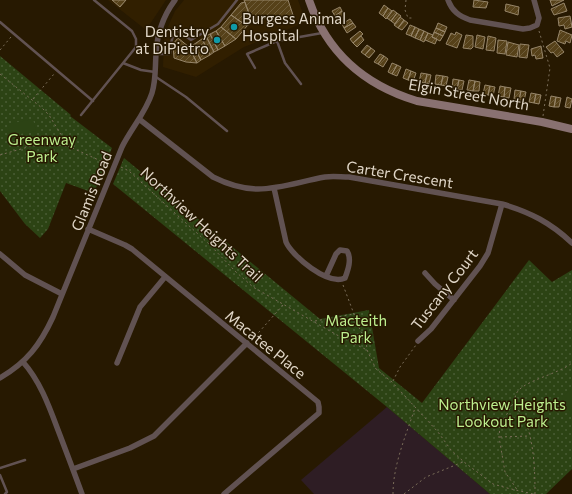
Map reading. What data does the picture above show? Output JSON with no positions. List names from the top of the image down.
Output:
{
  "streets": {
    "street": [
      "Elgin Street North",
      "Carter Crescent",
      "Glamis Road",
      "Tuscany Court",
      "Macatee Place"
    ],
    "path": ["Northview Heights Trail"]
  },
  "crossings": [
    ["Carter Crescent", "Glamis Road"],
    ["Carter Crescent", "Tuscany Court"],
    ["Glamis Road", "Macatee Place"]
  ],
  "parks": ["Greenway Park", "Macteith Park", "Northview Heights Lookout Park"],
  "places": ["Burgess Animal Hospital", "Dentistry at DiPietro"]
}
